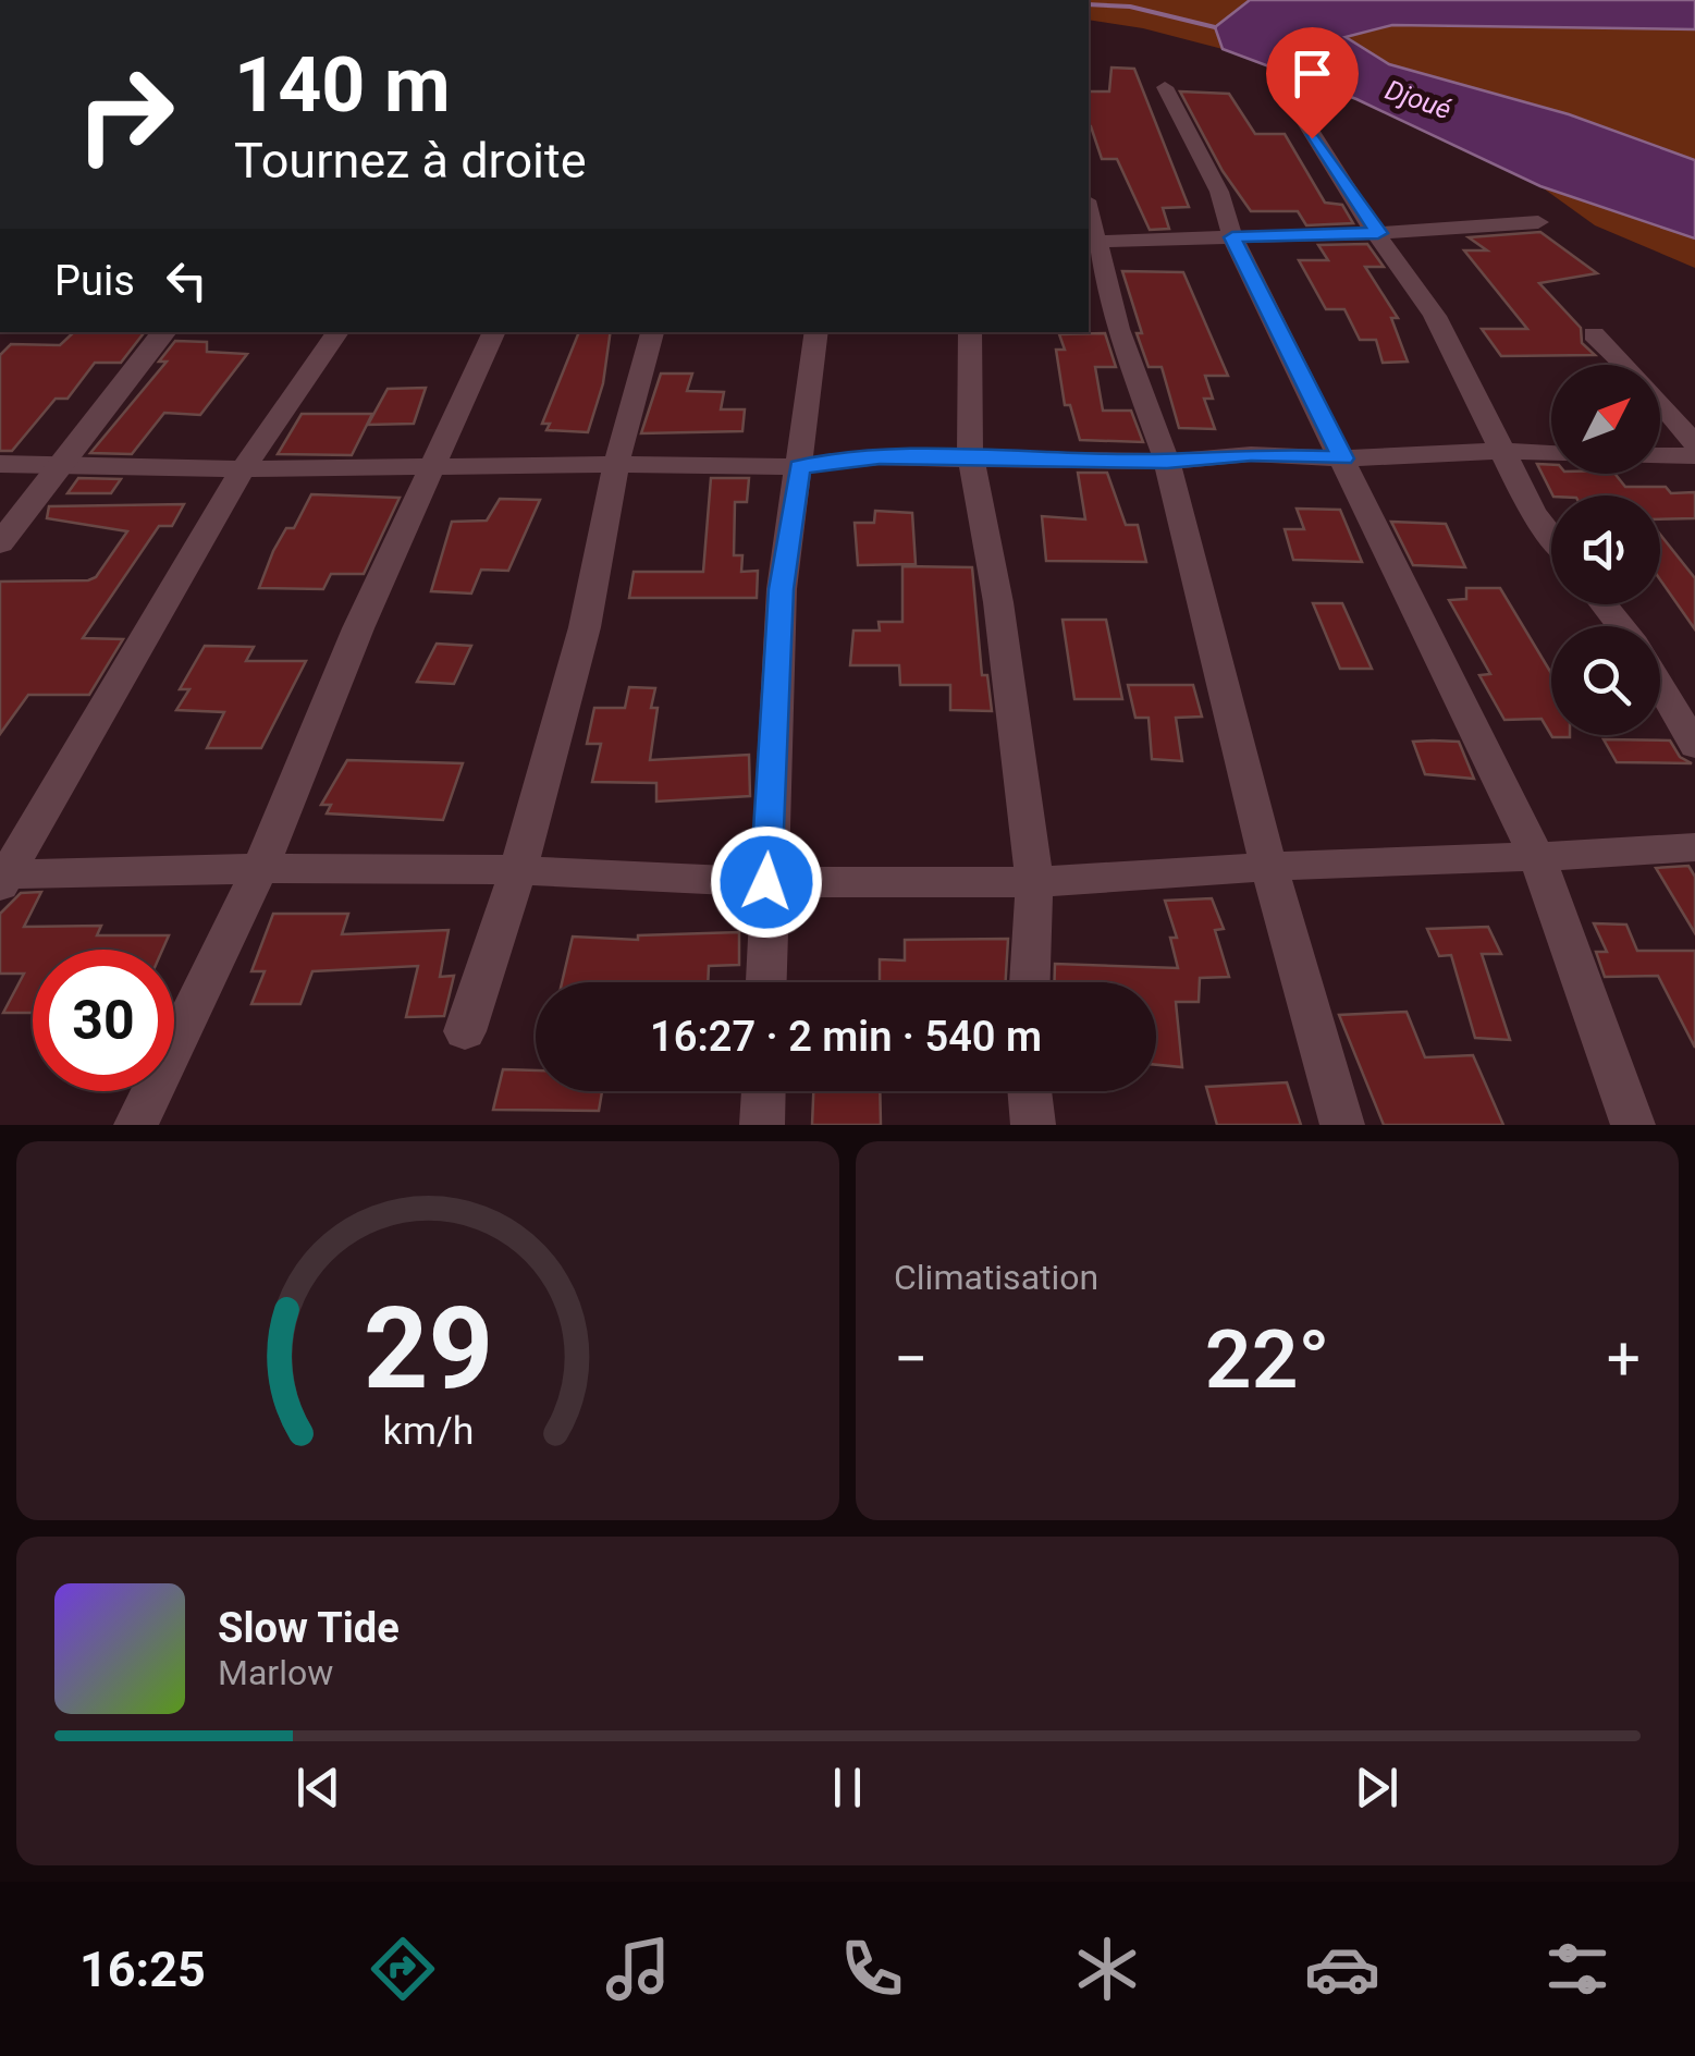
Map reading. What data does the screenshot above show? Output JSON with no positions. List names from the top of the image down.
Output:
{
  "water": ["Djoué"],
  "north": "top right",
  "page": {
    "turn": ["140 m", "Tournez à droite"],
    "then": "Puis",
    "limit": "30",
    "trip": "16:27 · 2 min · 540 m",
    "tile": "Climatisation",
    "heat": ["−", "22°", "+"],
    "song": ["Slow Tide", "Marlow"],
    "tabs": "16:25",
    "gauge": ["29", "km/h"]
  }
}
